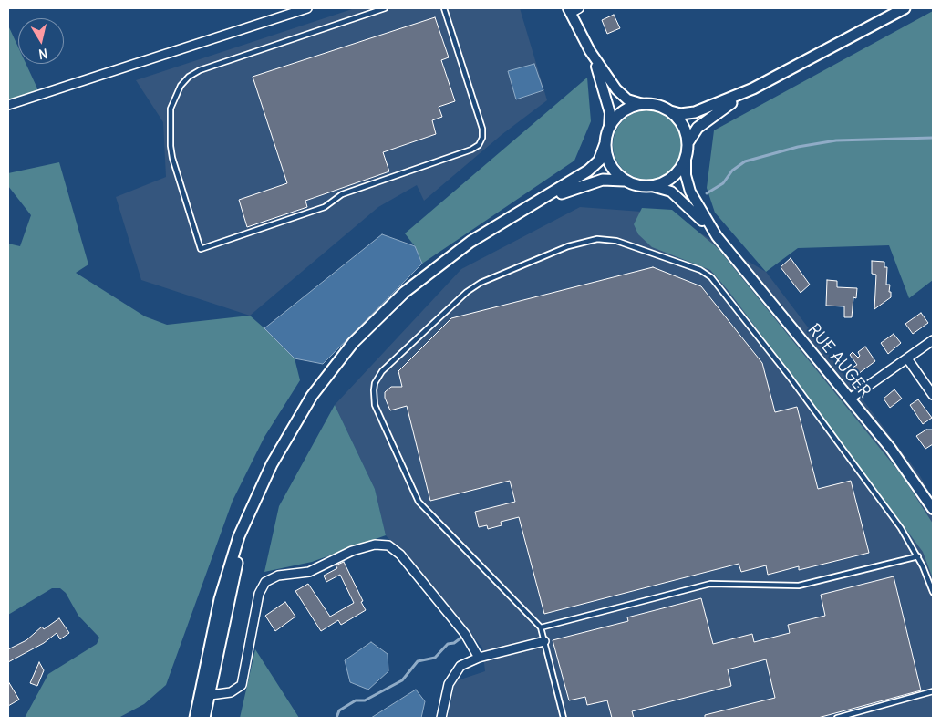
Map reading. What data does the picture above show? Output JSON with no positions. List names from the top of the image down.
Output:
{
  "streets": {
    "street": ["RUE AUGER"]
  },
  "north": "bottom"
}
